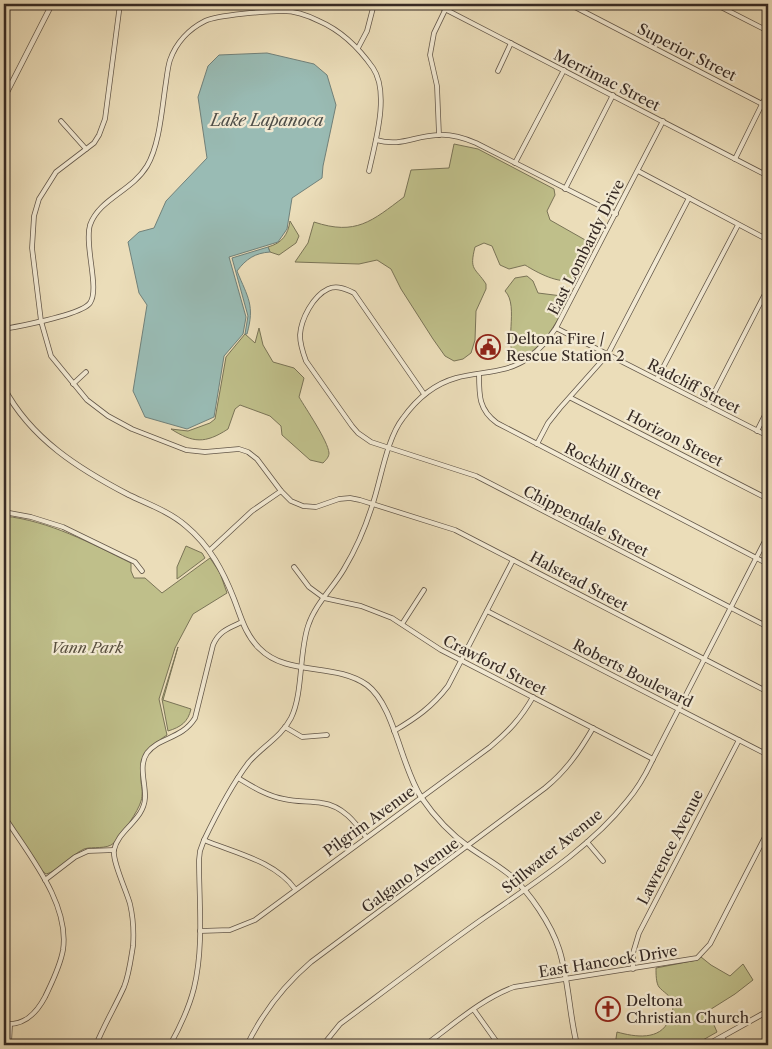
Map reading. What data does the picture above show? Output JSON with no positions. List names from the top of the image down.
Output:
{
  "streets": {
    "street": [
      "Superior Street",
      "Merrimac Street",
      "East Lombardy Drive",
      "Radcliff Street",
      "Horizon Street",
      "Rockhill Street",
      "Chippendale Street",
      "Halstead Street",
      "Crawford Street",
      "Roberts Boulevard",
      "Pilgrim Avenue",
      "Lawrence Avenue",
      "Stillwater Avenue",
      "Galgano Avenue",
      "East Hancock Drive"
    ]
  },
  "crossings": [
    ["Merrimac Street", "East Lombardy Drive"],
    ["East Lombardy Drive", "Radcliff Street"],
    ["East Lombardy Drive", "Rockhill Street"],
    ["East Lombardy Drive", "Chippendale Street"],
    ["East Lombardy Drive", "Halstead Street"],
    ["East Lombardy Drive", "Crawford Street"],
    ["East Lombardy Drive", "Pilgrim Avenue"],
    ["Rockhill Street", "Stillwater Avenue"],
    ["Chippendale Street", "Stillwater Avenue"],
    ["Halstead Street", "Stillwater Avenue"],
    ["Crawford Street", "Pilgrim Avenue"],
    ["Crawford Street", "Stillwater Avenue"],
    ["Crawford Street", "Galgano Avenue"],
    ["Roberts Boulevard", "Lawrence Avenue"],
    ["Roberts Boulevard", "Stillwater Avenue"],
    ["Lawrence Avenue", "East Hancock Drive"]
  ],
  "water": ["Lake Lapanoca"],
  "parks": ["Vann Park"],
  "places": {
    "public building": ["Deltona Fire / Rescue Station 2"],
    "church": ["Deltona Christian Church"]
  }
}
